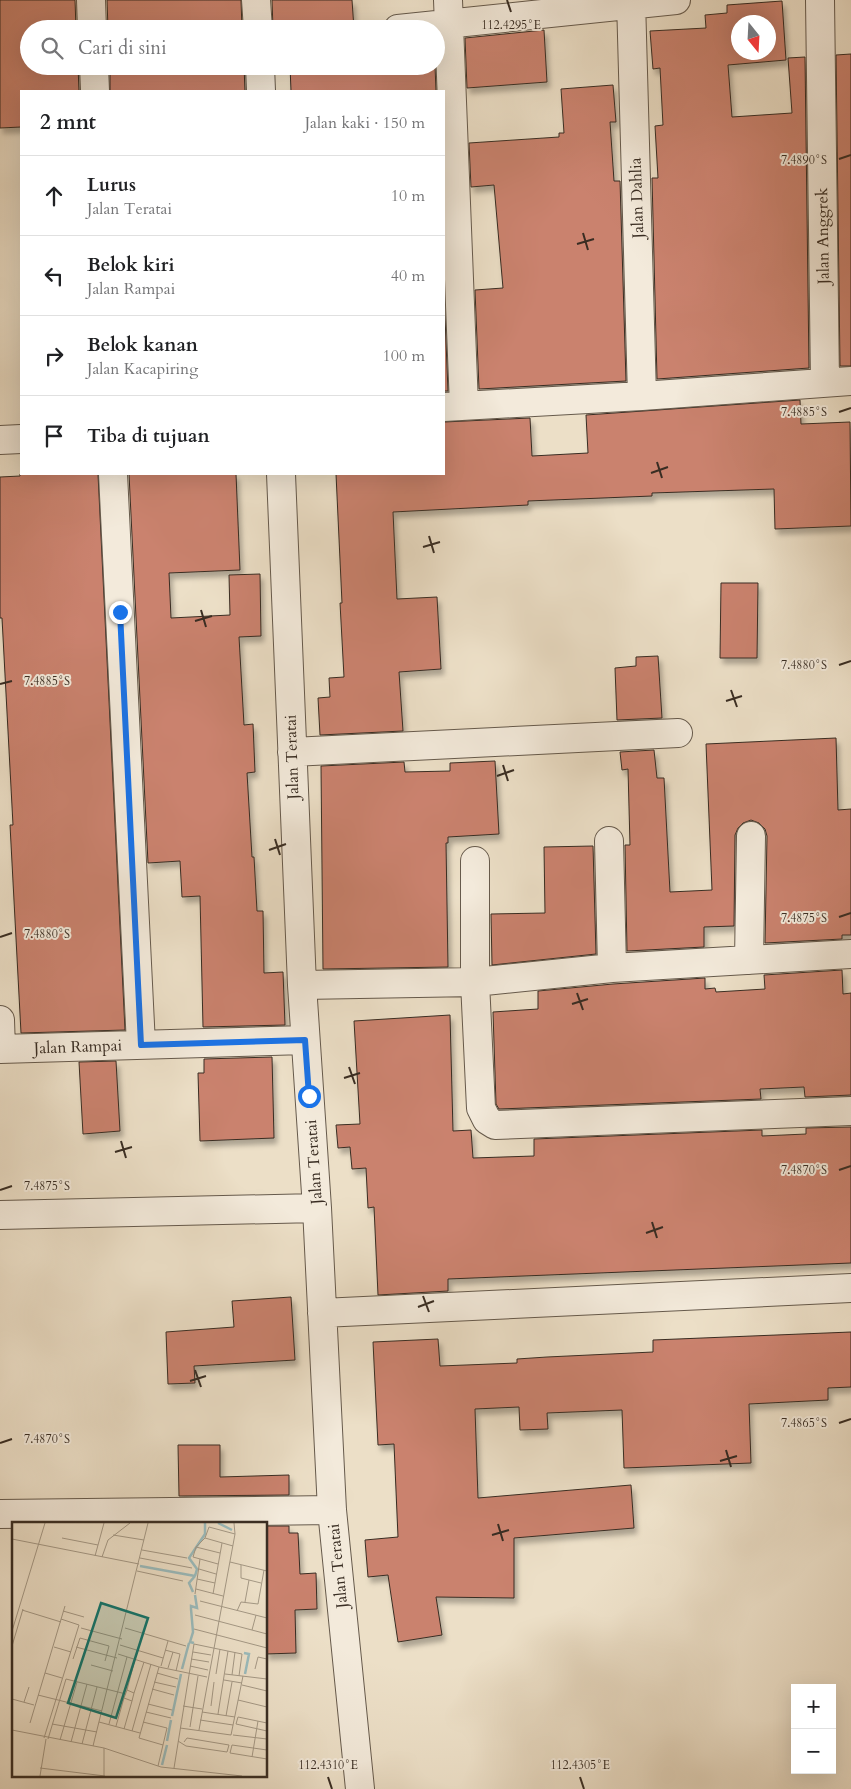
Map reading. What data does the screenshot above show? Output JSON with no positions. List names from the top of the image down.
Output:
{
  "streets": {
    "street": [
      "Jalan Dahlia",
      "Jalan Anggrek",
      "Jalan Teratai",
      "Jalan Rampai"
    ]
  },
  "crossings": [
    ["Jalan Teratai", "Jalan Rampai"]
  ],
  "north": "bottom",
  "page": {
    "search": "Cari di sini",
    "heading": ["2 mnt", "Jalan kaki · 150 m"],
    "list": [
      ["Lurus", "Jalan Teratai", "10 m"],
      ["Belok kiri", "Jalan Rampai", "40 m"],
      ["Belok kanan", "Jalan Kacapiring", "100 m"],
      "Tiba di tujuan"
    ],
    "map_buttons": ["+", "−"]
  },
  "coordinates": [
    "112.4295°E",
    "7.4890°S",
    "7.4885°S",
    "7.4880°S",
    "7.4875°S",
    "7.4870°S",
    "7.4865°S",
    "112.4310°E",
    "112.4305°E"
  ]
}
